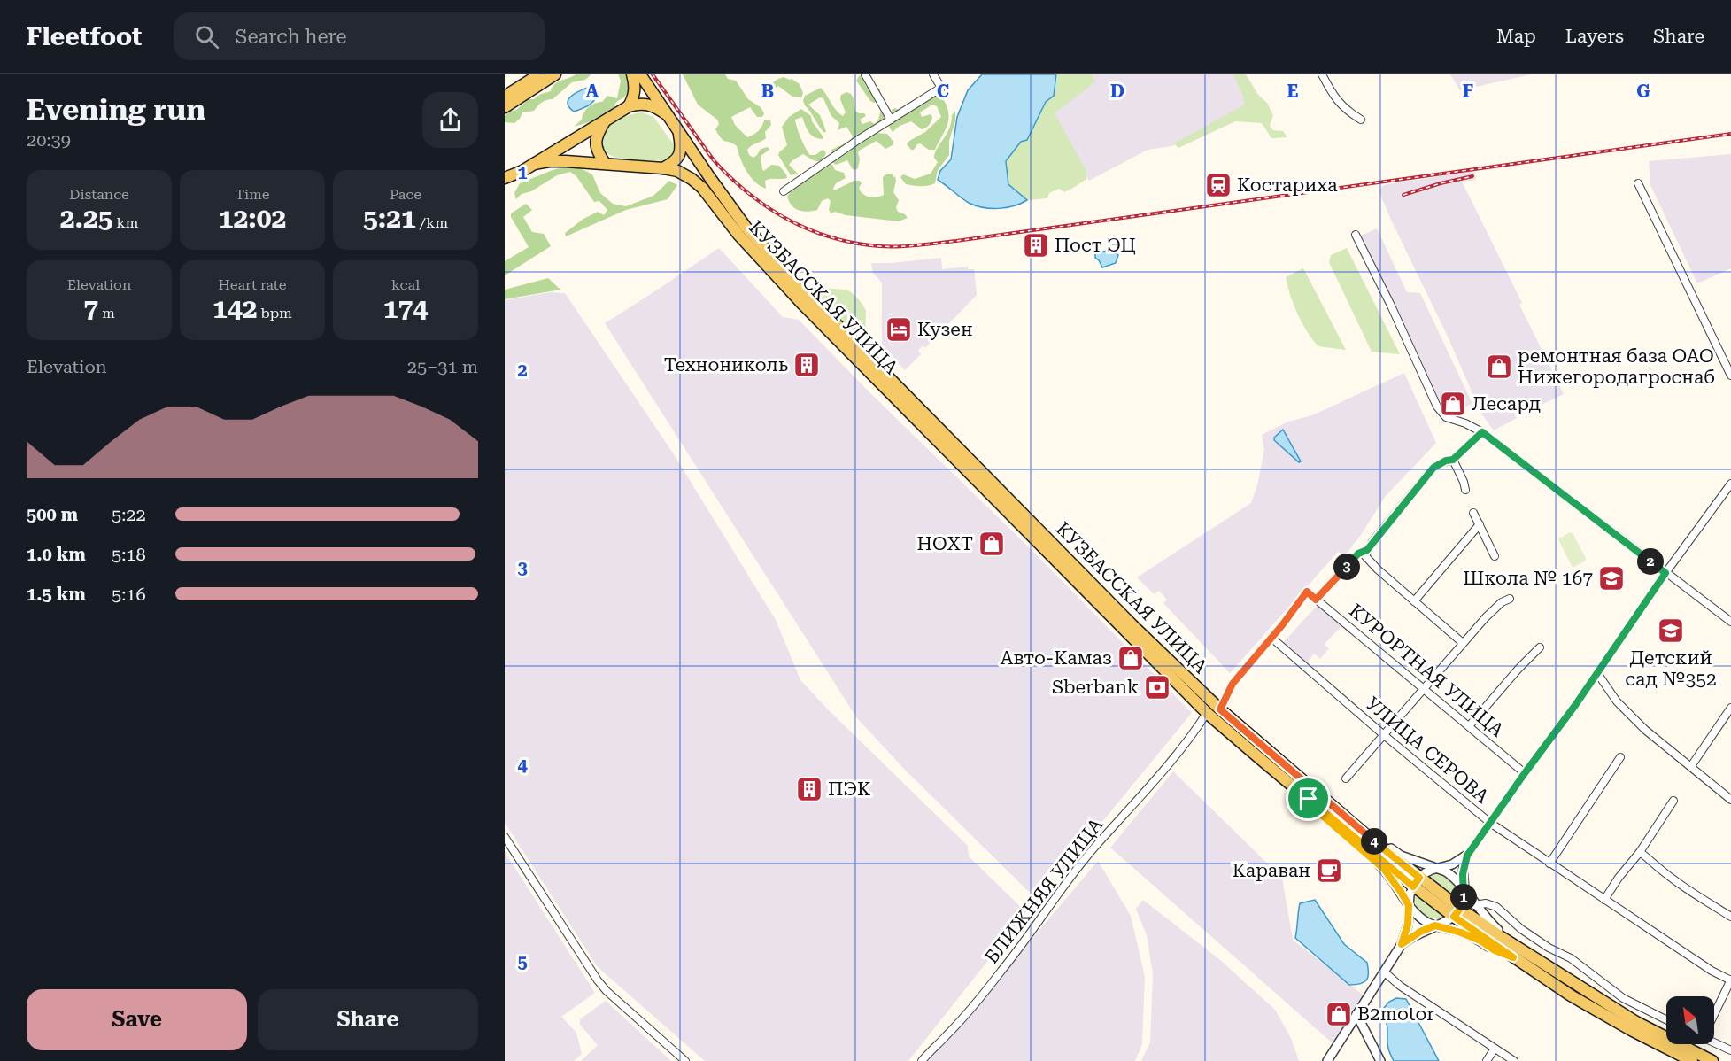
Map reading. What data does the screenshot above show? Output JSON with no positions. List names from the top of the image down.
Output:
{
  "streets": {
    "main road": ["КУЗБАССКАЯ УЛИЦА"],
    "street": ["КУРОРТНАЯ УЛИЦА", "УЛИЦА СЕРОВА", "БЛИЖНЯЯ УЛИЦА"]
  },
  "crossings": [
    ["КУЗБАССКАЯ УЛИЦА", "БЛИЖНЯЯ УЛИЦА"],
    ["КУРОРТНАЯ УЛИЦА", "УЛИЦА СЕРОВА"]
  ],
  "places": {
    "station": ["Костариха"],
    "building": ["Пост ЭЦ", "Технониколь", "ПЭК"],
    "hotel": ["Кузен"],
    "shop": [
      "ремонтная база ОАО Нижегородагроснаб",
      "Лесард",
      "НОХТ",
      "Авто-Камаз",
      "B2motor"
    ],
    "school or university": ["Школа № 167", "Детский сад №352"],
    "bank": ["Sberbank"],
    "cafe": ["Караван"]
  },
  "north": "top left",
  "page": {
    "header": "Fleetfoot",
    "search": "Search here",
    "nav": ["Map", "Layers", "Share"],
    "heading": ["Evening run", "20:39"],
    "stats": [
      ["Distance", "2.25 km"],
      ["Time", "12:02"],
      ["Pace", "5:21 /km"],
      ["Elevation", "7 m"],
      ["Heart rate", "142 bpm"],
      ["kcal", "174"]
    ],
    "chart": ["Elevation", "25–31 m"],
    "list": [
      {
        "name": "500 m",
        "note": "5:22"
      },
      {
        "name": "1.0 km",
        "note": "5:18"
      },
      {
        "name": "1.5 km",
        "note": "5:16"
      }
    ],
    "pins": [
      "2",
      "3",
      "4",
      "1"
    ],
    "buttons": ["Save", "Share"]
  },
  "grid": {
    "columns": [
      "A",
      "B",
      "C",
      "D",
      "E",
      "F",
      "G"
    ],
    "rows": [
      "1",
      "2",
      "3",
      "4",
      "5"
    ]
  }
}
